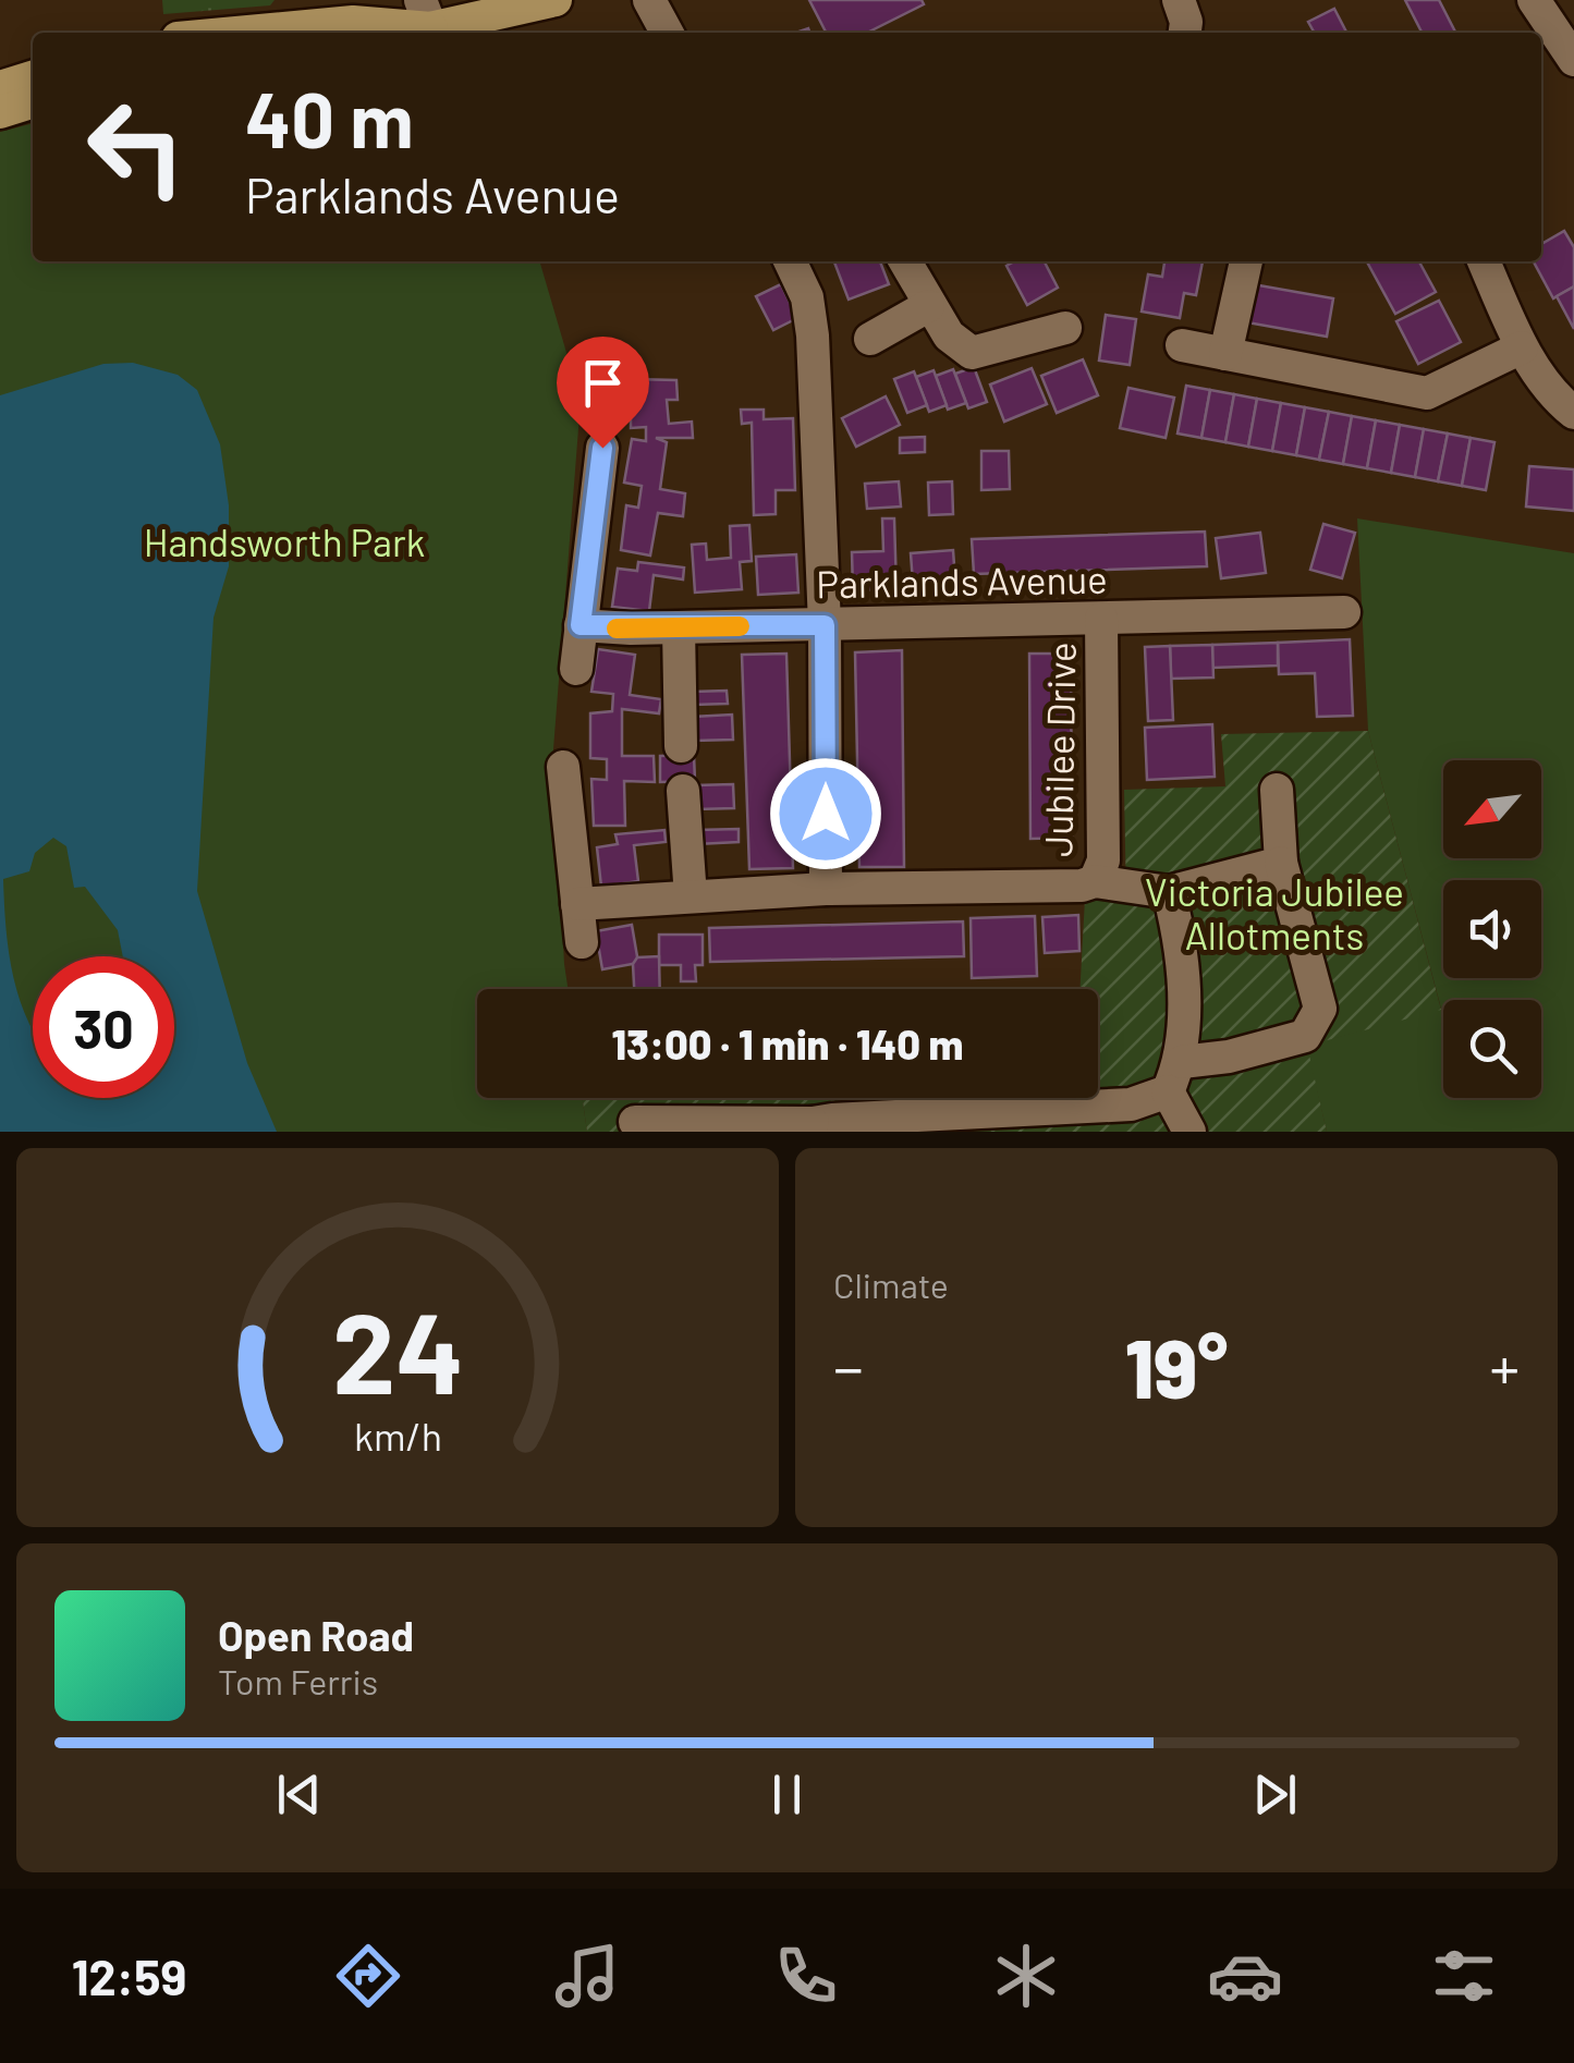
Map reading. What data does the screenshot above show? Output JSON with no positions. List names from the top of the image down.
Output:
{
  "streets": {
    "street": ["Parklands Avenue", "Jubilee Drive"]
  },
  "crossings": [
    ["Parklands Avenue", "Jubilee Drive"]
  ],
  "parks": ["Handsworth Park", "Victoria Jubilee Allotments"],
  "north": "bottom left",
  "page": {
    "turn": ["40 m", "Parklands Avenue"],
    "limit": "30",
    "trip": "13:00 · 1 min · 140 m",
    "tile": "Climate",
    "heat": ["−", "19°", "+"],
    "song": ["Open Road", "Tom Ferris"],
    "tabs": "12:59",
    "gauge": ["24", "km/h"]
  }
}
